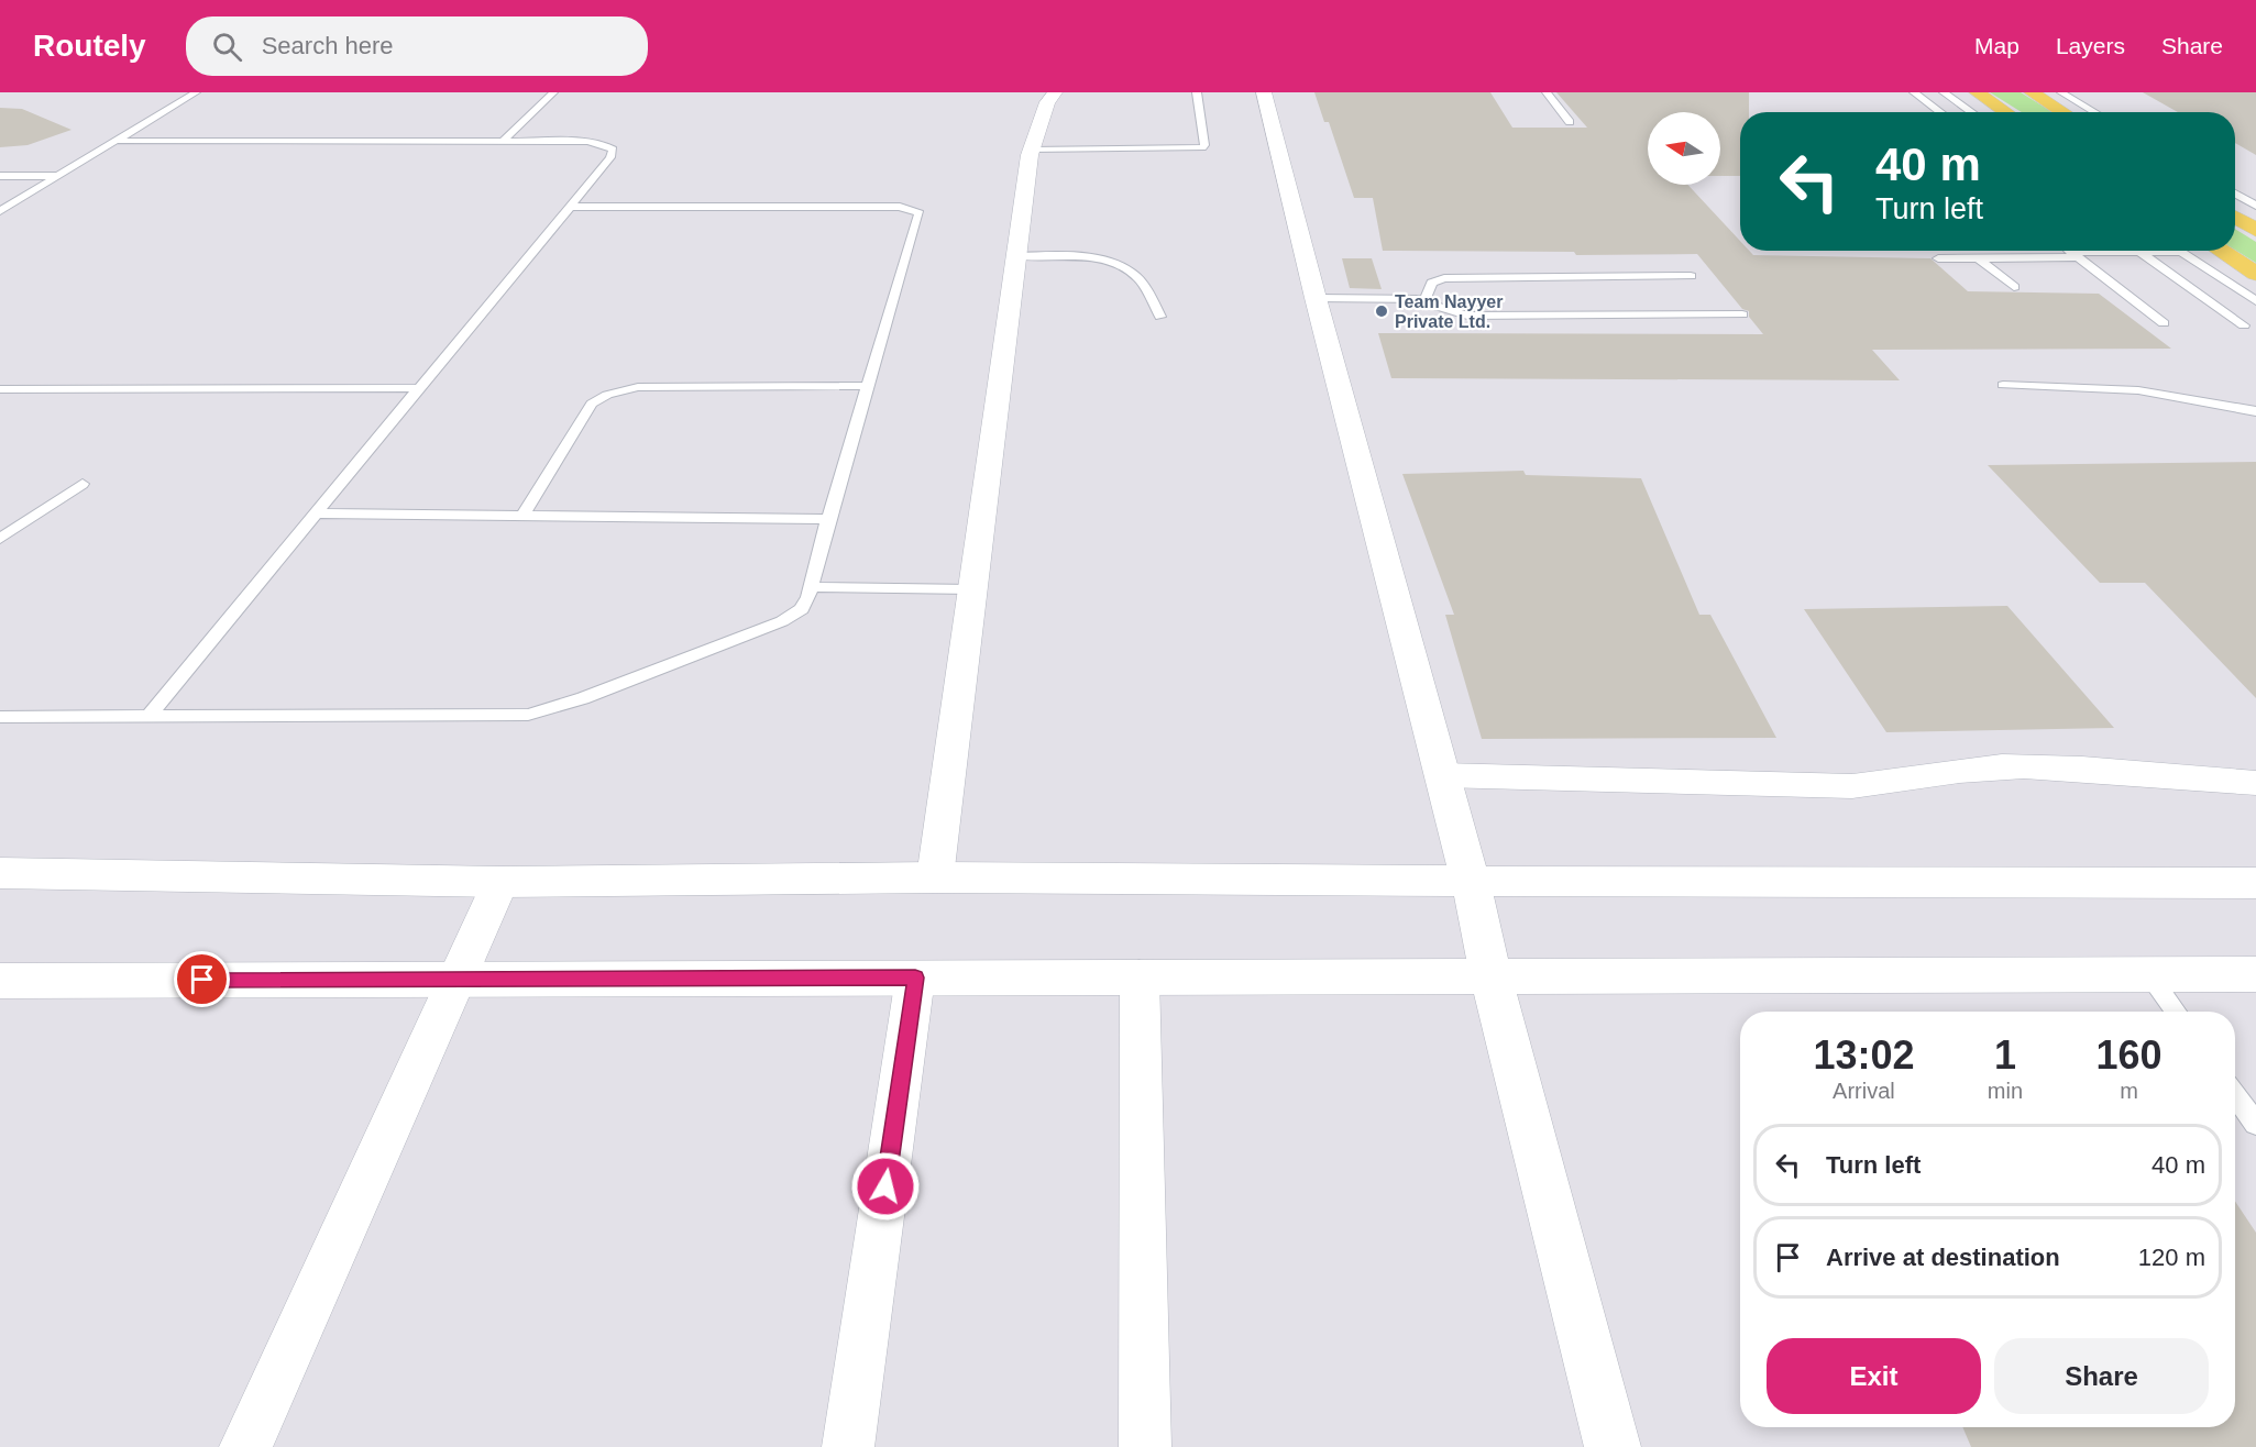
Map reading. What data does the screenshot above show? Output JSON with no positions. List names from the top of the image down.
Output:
{
  "places": ["Team Nayyer Private Ltd."],
  "north": "left",
  "page": {
    "header": "Routely",
    "search": "Search here",
    "nav": ["Map", "Layers", "Share"],
    "turn": ["40 m", "Turn left"],
    "eta": [
      "13:02",
      "Arrival",
      "1",
      "min",
      "160",
      "m"
    ],
    "list": [
      {
        "name": "Turn left",
        "value": "40 m"
      },
      {
        "name": "Arrive at destination",
        "value": "120 m"
      }
    ],
    "buttons": ["Exit", "Share"]
  }
}
